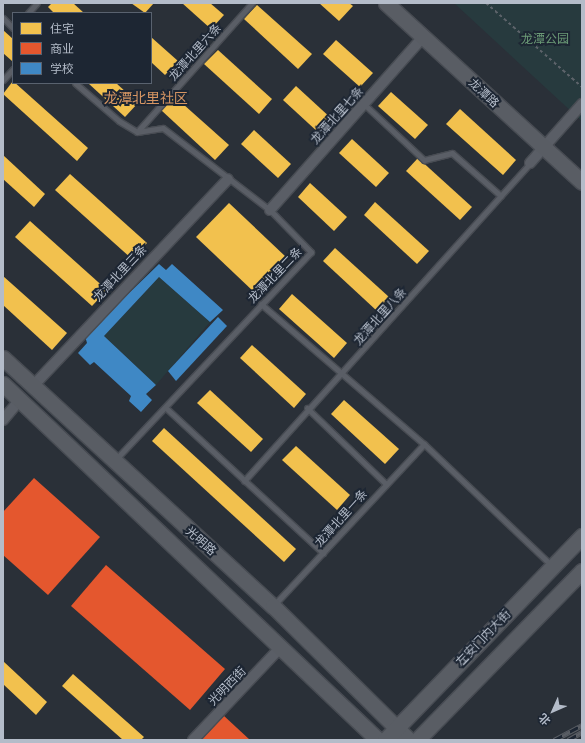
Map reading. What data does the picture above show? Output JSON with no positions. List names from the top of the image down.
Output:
{
  "streets": {
    "main road": ["龙潭路", "光明路", "左安门内大街"],
    "street": ["龙潭北里七条", "龙潭北里三条", "光明西街"],
    "lane": [
      "龙潭北里六条",
      "龙潭北里二条",
      "龙潭北里八条",
      "龙潭北里一条"
    ]
  },
  "crossings": [
    ["龙潭北里六条", "龙潭北里二条"],
    ["龙潭路", "龙潭北里七条"],
    ["龙潭北里七条", "龙潭北里二条"],
    ["龙潭北里三条", "龙潭北里二条"],
    ["龙潭北里三条", "光明路"],
    ["龙潭北里二条", "光明路"],
    ["龙潭北里一条", "光明路"],
    ["光明路", "左安门内大街"],
    ["光明路", "光明西街"]
  ],
  "districts": ["龙潭北里社区"],
  "parks": ["龙潭公园"],
  "legend": ["住宅", "商业", "学校"],
  "north": "bottom left"
}
